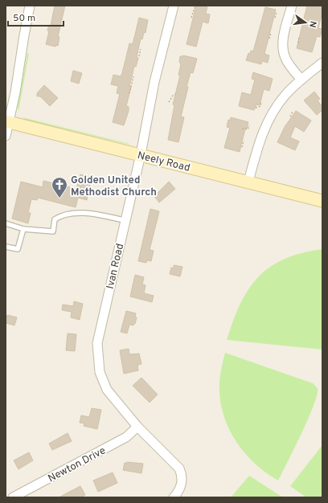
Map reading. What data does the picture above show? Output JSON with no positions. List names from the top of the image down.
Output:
{
  "streets": {
    "street": ["Neely Road", "Ivan Road", "Newton Drive"]
  },
  "crossings": [
    ["Neely Road", "Ivan Road"],
    ["Ivan Road", "Newton Drive"]
  ],
  "places": {
    "church": ["Golden United Methodist Church"]
  },
  "scale_bar": "50 m",
  "north": "right"
}
